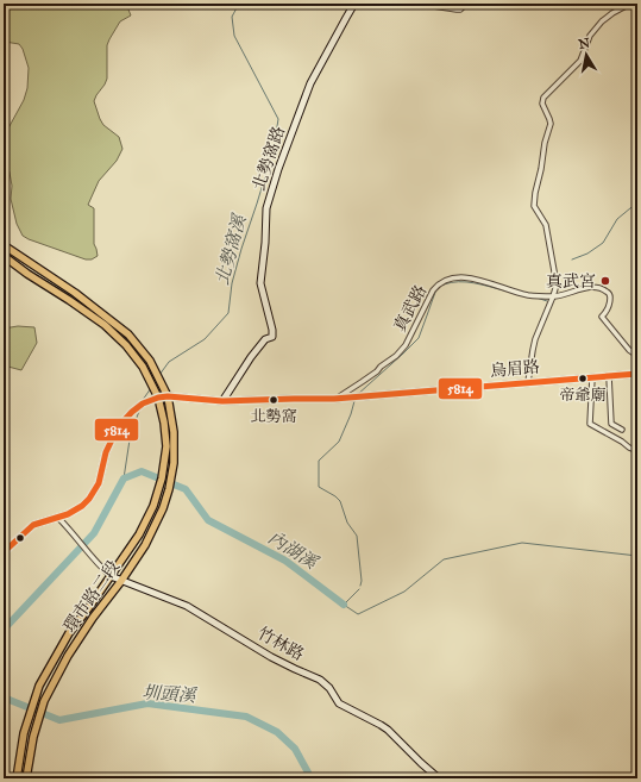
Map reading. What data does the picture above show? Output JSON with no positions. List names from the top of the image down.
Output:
{
  "streets": {
    "main road": ["環市路二段"],
    "street": [
      "北勢窩路",
      "真武路",
      "烏眉路",
      "竹林路"
    ]
  },
  "crossings": [
    ["北勢窩路", "烏眉路"],
    ["真武路", "烏眉路"],
    ["烏眉路", "環市路二段"],
    ["烏眉路", "竹林路"],
    ["環市路二段", "竹林路"]
  ],
  "water": ["北勢窩溪", "內湖溪", "圳頭溪"],
  "places": ["真武宮", "帝爺廟", "北勢窩"],
  "lines": ["transit line 5814"],
  "north": "top"
}
